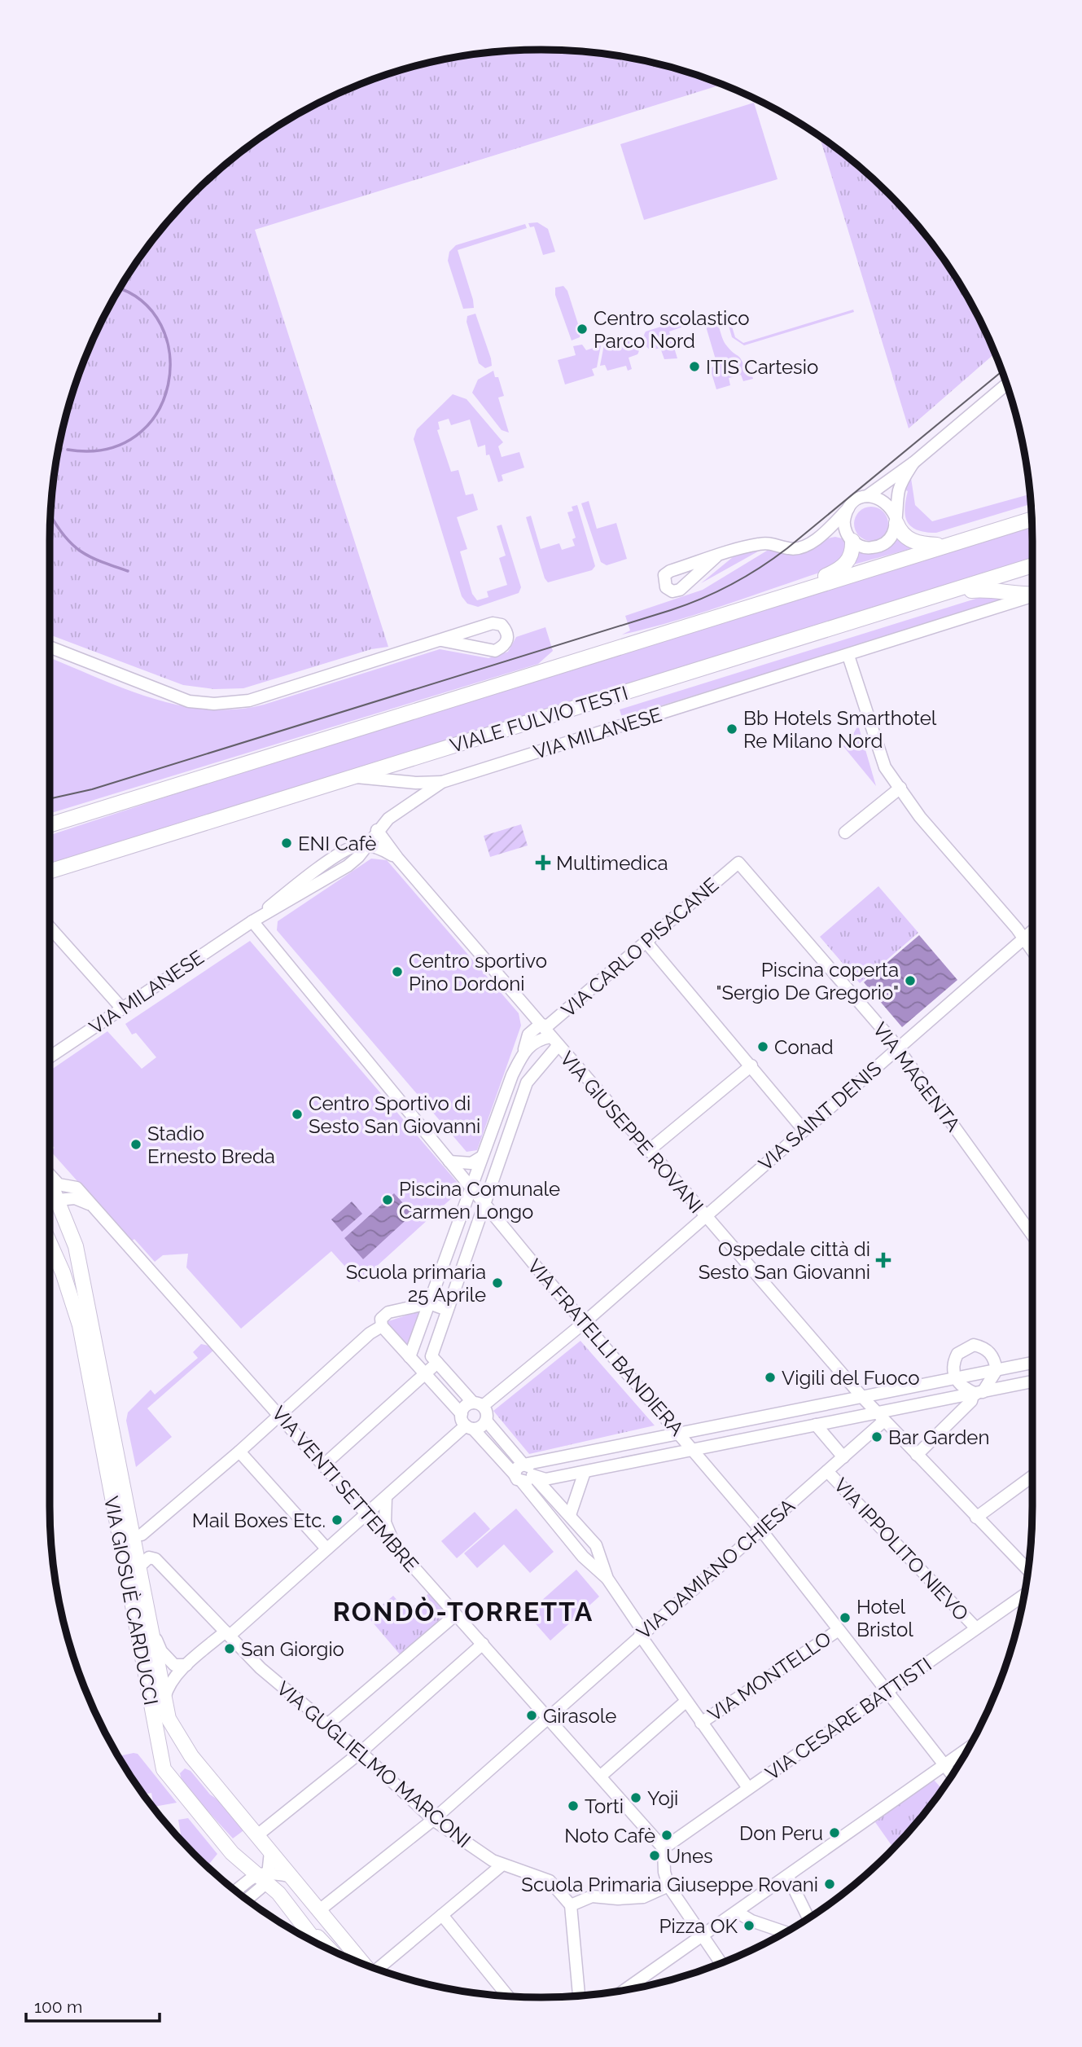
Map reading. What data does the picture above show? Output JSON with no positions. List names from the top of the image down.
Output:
{
  "streets": {
    "main road": ["VIALE FULVIO TESTI", "VIA GIOSUÈ CARDUCCI"],
    "street": [
      "VIA MILANESE",
      "VIA CARLO PISACANE",
      "VIA MAGENTA",
      "VIA SAINT DENIS",
      "VIA GIUSEPPE ROVANI",
      "VIA FRATELLI BANDIERA",
      "VIA VENTI SETTEMBRE",
      "VIA IPPOLITO NIEVO",
      "VIA DAMIANO CHIESA",
      "VIA MONTELLO",
      "VIA CESARE BATTISTI",
      "VIA GUGLIELMO MARCONI"
    ]
  },
  "crossings": [
    ["VIA MILANESE", "VIA GIUSEPPE ROVANI"],
    ["VIA MILANESE", "VIA FRATELLI BANDIERA"],
    ["VIA CARLO PISACANE", "VIA MAGENTA"],
    ["VIA CARLO PISACANE", "VIA GIUSEPPE ROVANI"],
    ["VIA MAGENTA", "VIA SAINT DENIS"],
    ["VIA SAINT DENIS", "VIA GIUSEPPE ROVANI"],
    ["VIA SAINT DENIS", "VIA FRATELLI BANDIERA"],
    ["VIA GIUSEPPE ROVANI", "VIA DAMIANO CHIESA"],
    ["VIA FRATELLI BANDIERA", "VIA DAMIANO CHIESA"],
    ["VIA FRATELLI BANDIERA", "VIA MONTELLO"],
    ["VIA FRATELLI BANDIERA", "VIA CESARE BATTISTI"],
    ["VIA VENTI SETTEMBRE", "VIA DAMIANO CHIESA"],
    ["VIA VENTI SETTEMBRE", "VIA CESARE BATTISTI"],
    ["VIA IPPOLITO NIEVO", "VIA DAMIANO CHIESA"],
    ["VIA IPPOLITO NIEVO", "VIA CESARE BATTISTI"],
    ["VIA DAMIANO CHIESA", "VIA GIOSUÈ CARDUCCI"],
    ["VIA DAMIANO CHIESA", "VIA GUGLIELMO MARCONI"],
    ["VIA GIOSUÈ CARDUCCI", "VIA GUGLIELMO MARCONI"]
  ],
  "districts": ["RONDÒ-TORRETTA"],
  "places": {
    "other": [
      "Centro scolastico Parco Nord",
      "ITIS Cartesio",
      "Bb Hotels Smarthotel Re Milano Nord",
      "ENI Cafè",
      "Centro sportivo Pino Dordoni",
      "Piscina coperta \"Sergio De Gregorio\"",
      "Conad",
      "Centro Sportivo di Sesto San Giovanni",
      "Stadio Ernesto Breda",
      "Piscina Comunale Carmen Longo",
      "Scuola primaria 25 Aprile",
      "Vigili del Fuoco",
      "Bar Garden",
      "Mail Boxes Etc.",
      "Hotel Bristol",
      "San Giorgio",
      "Girasole",
      "Yoji",
      "Torti",
      "Don Peru",
      "Noto Cafè",
      "Unes",
      "Scuola Primaria Giuseppe Rovani",
      "Pizza OK"
    ],
    "health": ["Multimedica", "Ospedale città di Sesto San Giovanni"]
  },
  "scale_bar": "100 m"
}
